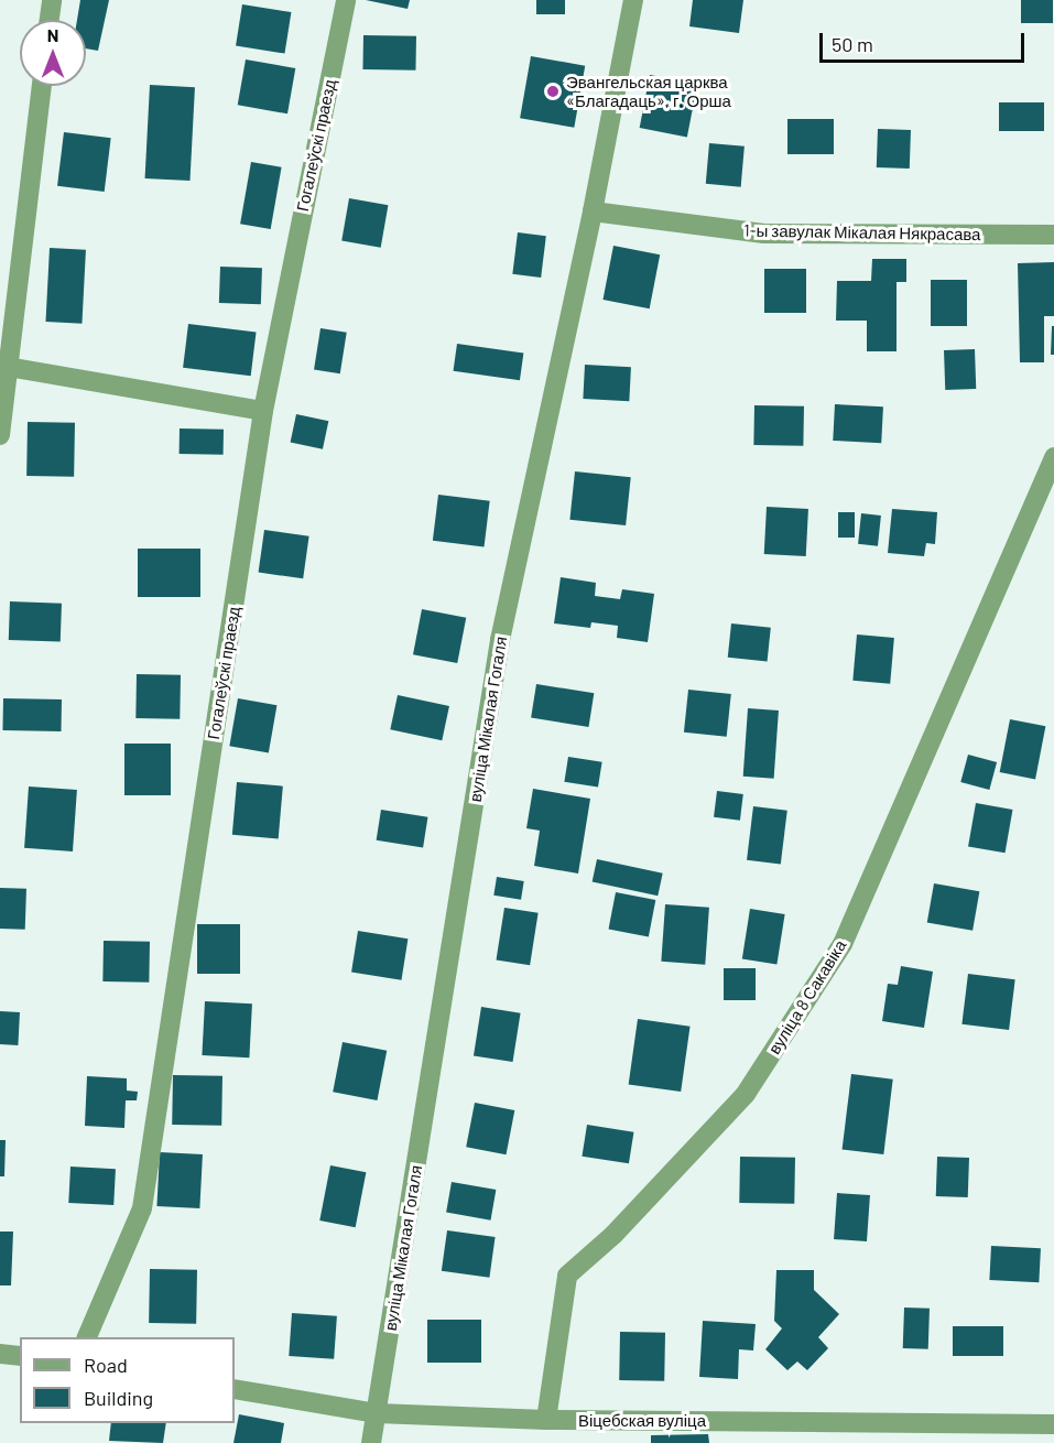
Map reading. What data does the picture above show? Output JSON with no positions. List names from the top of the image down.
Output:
{
  "streets": {
    "street": [
      "Гогалеўскі праезд",
      "1-ы завулак Мікалая Някрасава",
      "вуліца Мікалая Гогаля",
      "вуліца 8 Сакавіка",
      "Віцебская вуліца"
    ]
  },
  "crossings": [
    ["1-ы завулак Мікалая Някрасава", "вуліца Мікалая Гогаля"],
    ["вуліца Мікалая Гогаля", "Віцебская вуліца"],
    ["вуліца 8 Сакавіка", "Віцебская вуліца"]
  ],
  "places": ["Эвангельская царква «Благадаць», г. Орша"],
  "legend": ["Road", "Building"],
  "scale_bar": "50 m",
  "north": "top"
}
